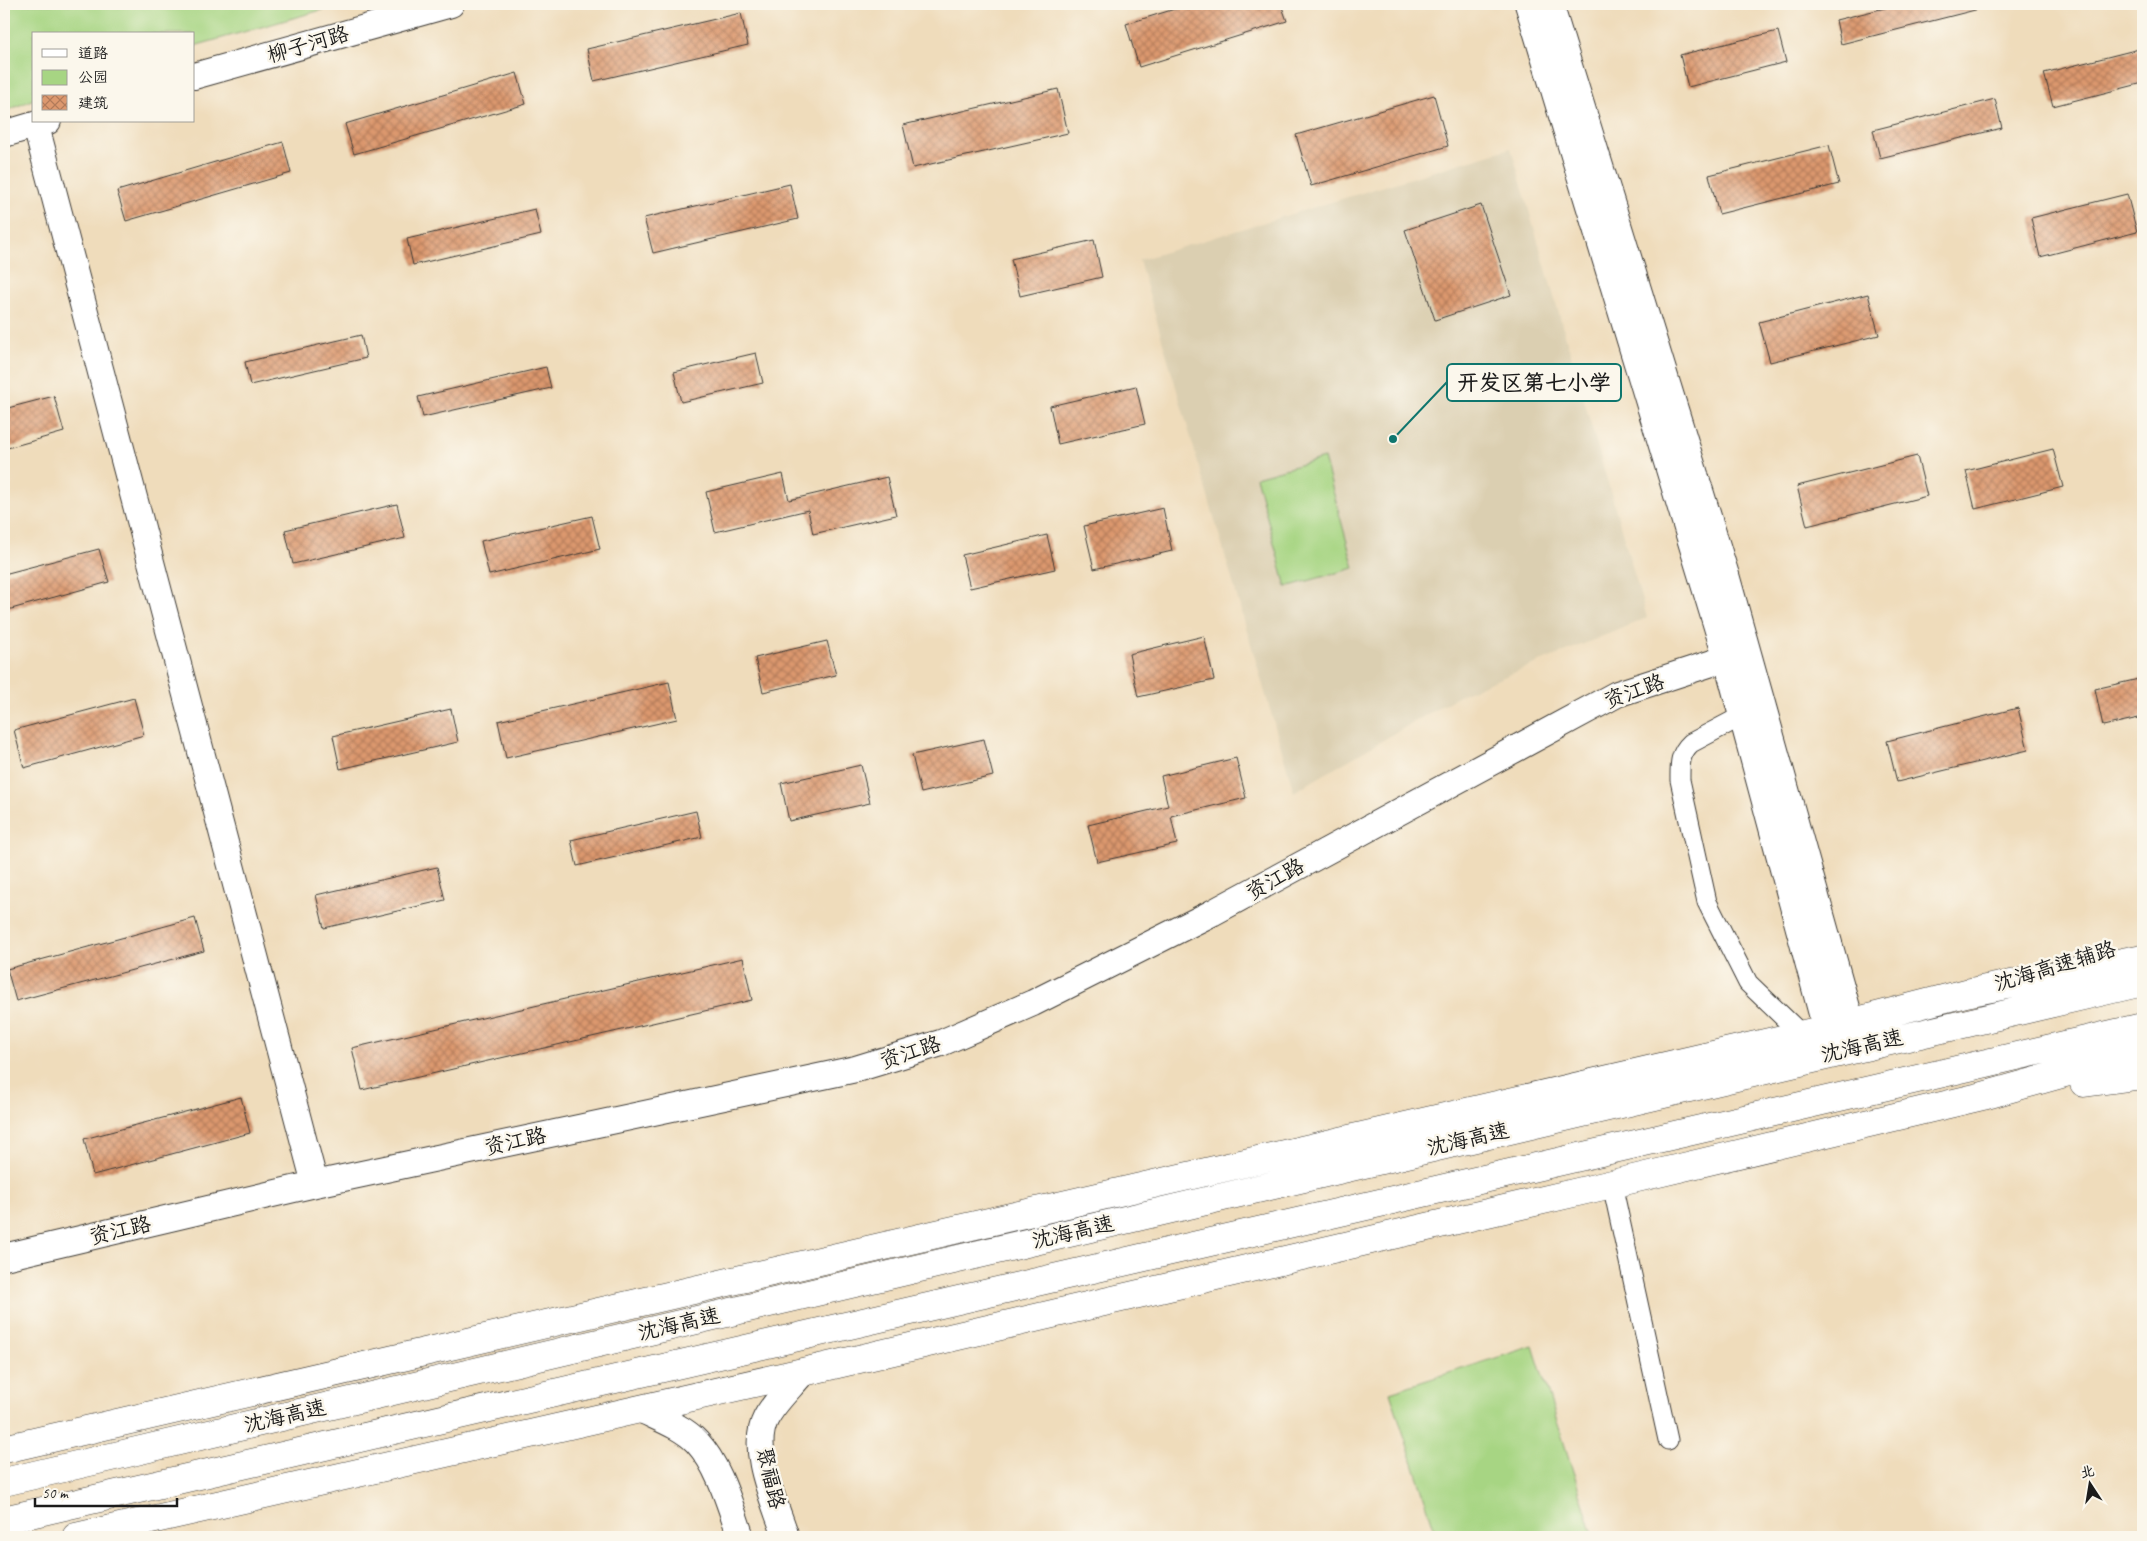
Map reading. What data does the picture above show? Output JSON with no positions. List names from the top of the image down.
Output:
{
  "streets": {
    "highway": ["沈海高速辅路", "沈海高速"],
    "street": ["柳子河路", "资江路", "聚福路"]
  },
  "places": ["开发区第七小学"],
  "legend": ["道路", "公园", "建筑"],
  "scale_bar": "50 m",
  "north": "top"
}
